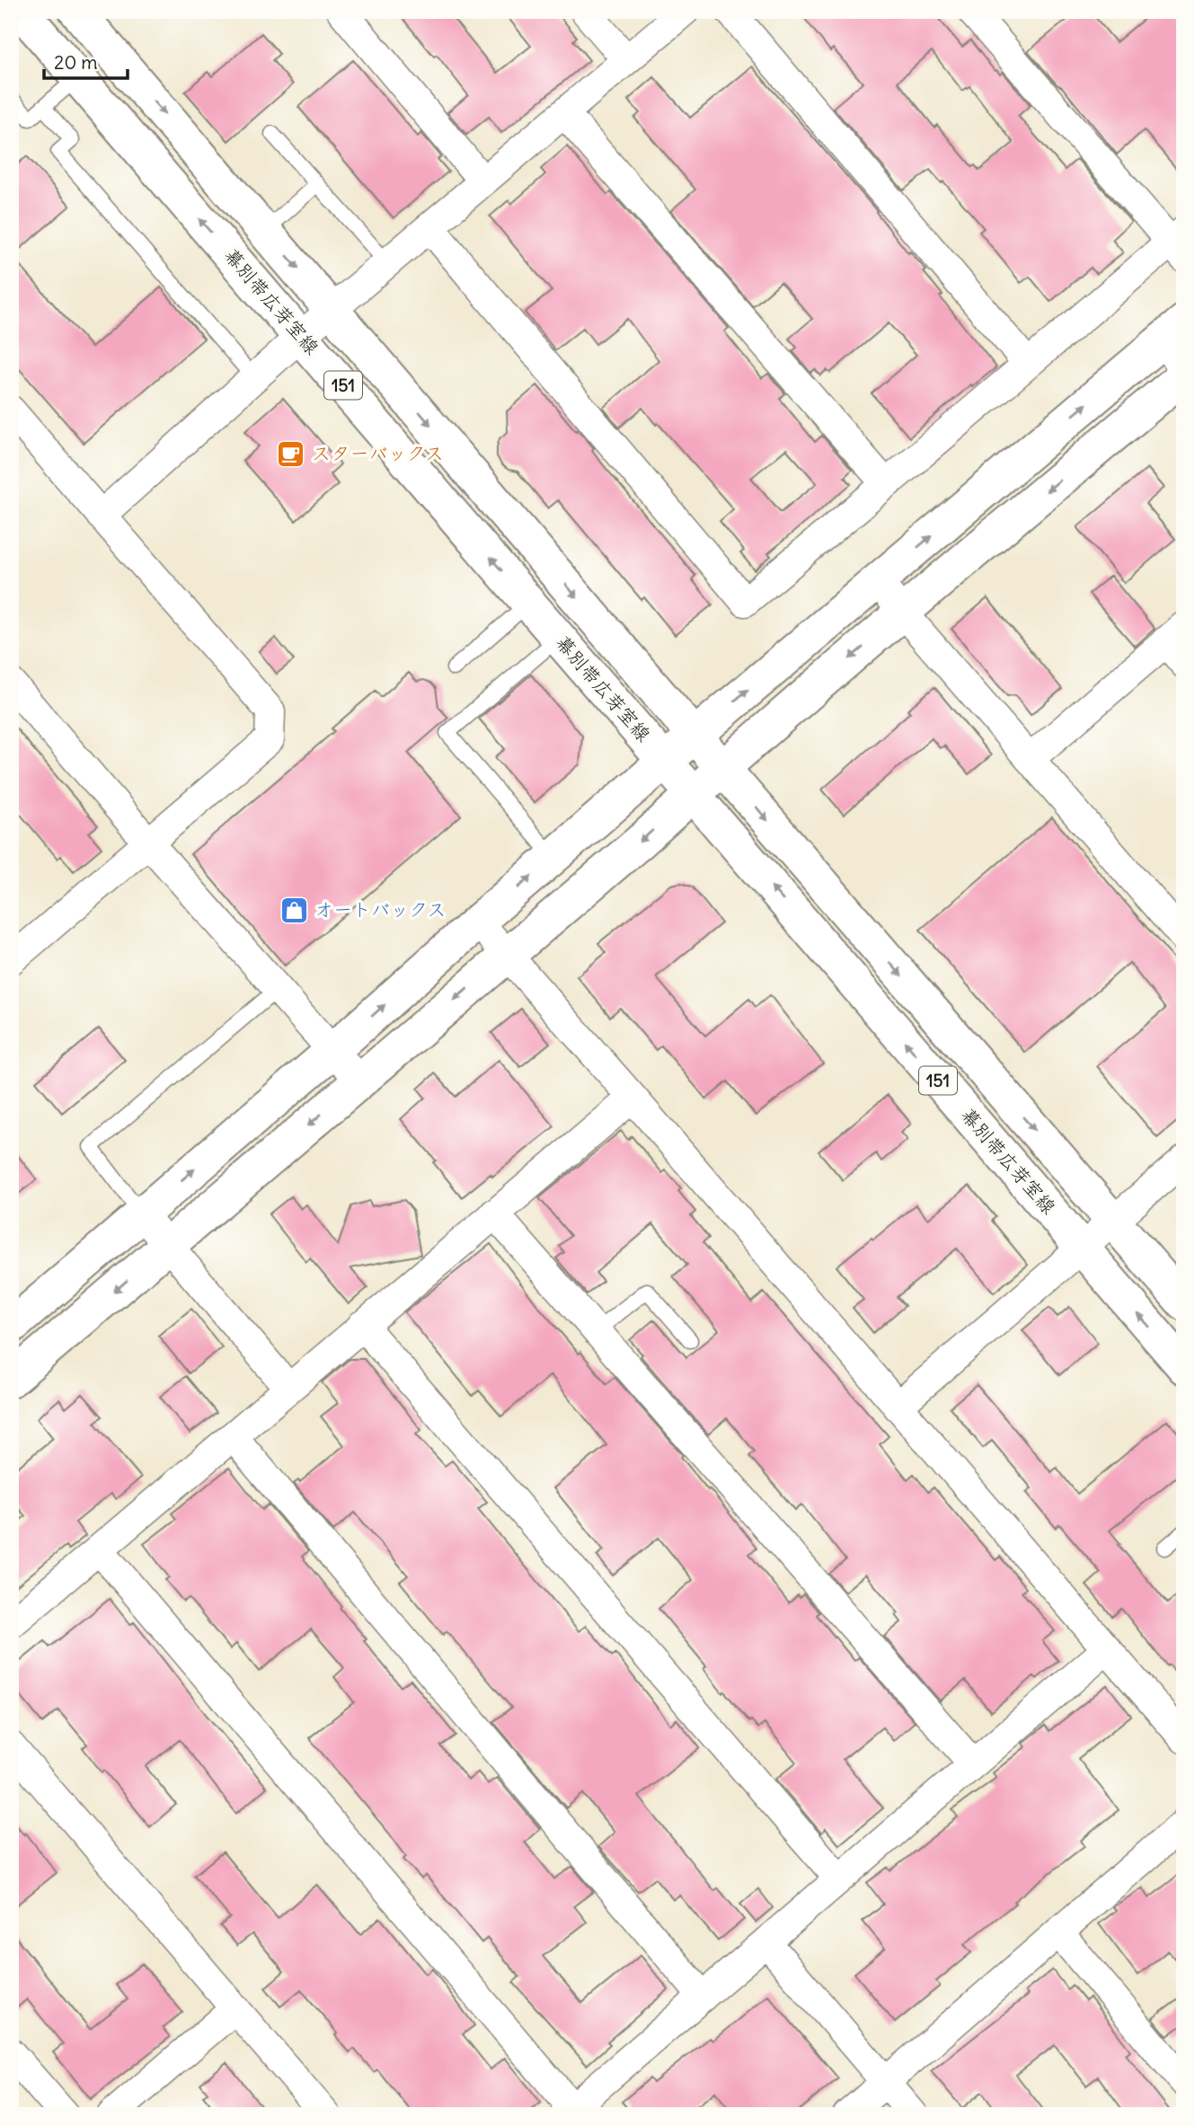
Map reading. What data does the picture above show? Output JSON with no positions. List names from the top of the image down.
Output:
{
  "streets": {
    "main road": ["幕別帯広芽室線", "151"]
  },
  "places": {
    "cafe": ["スターバックス"],
    "shop": ["オートバックス"]
  },
  "scale_bar": "20 m"
}
